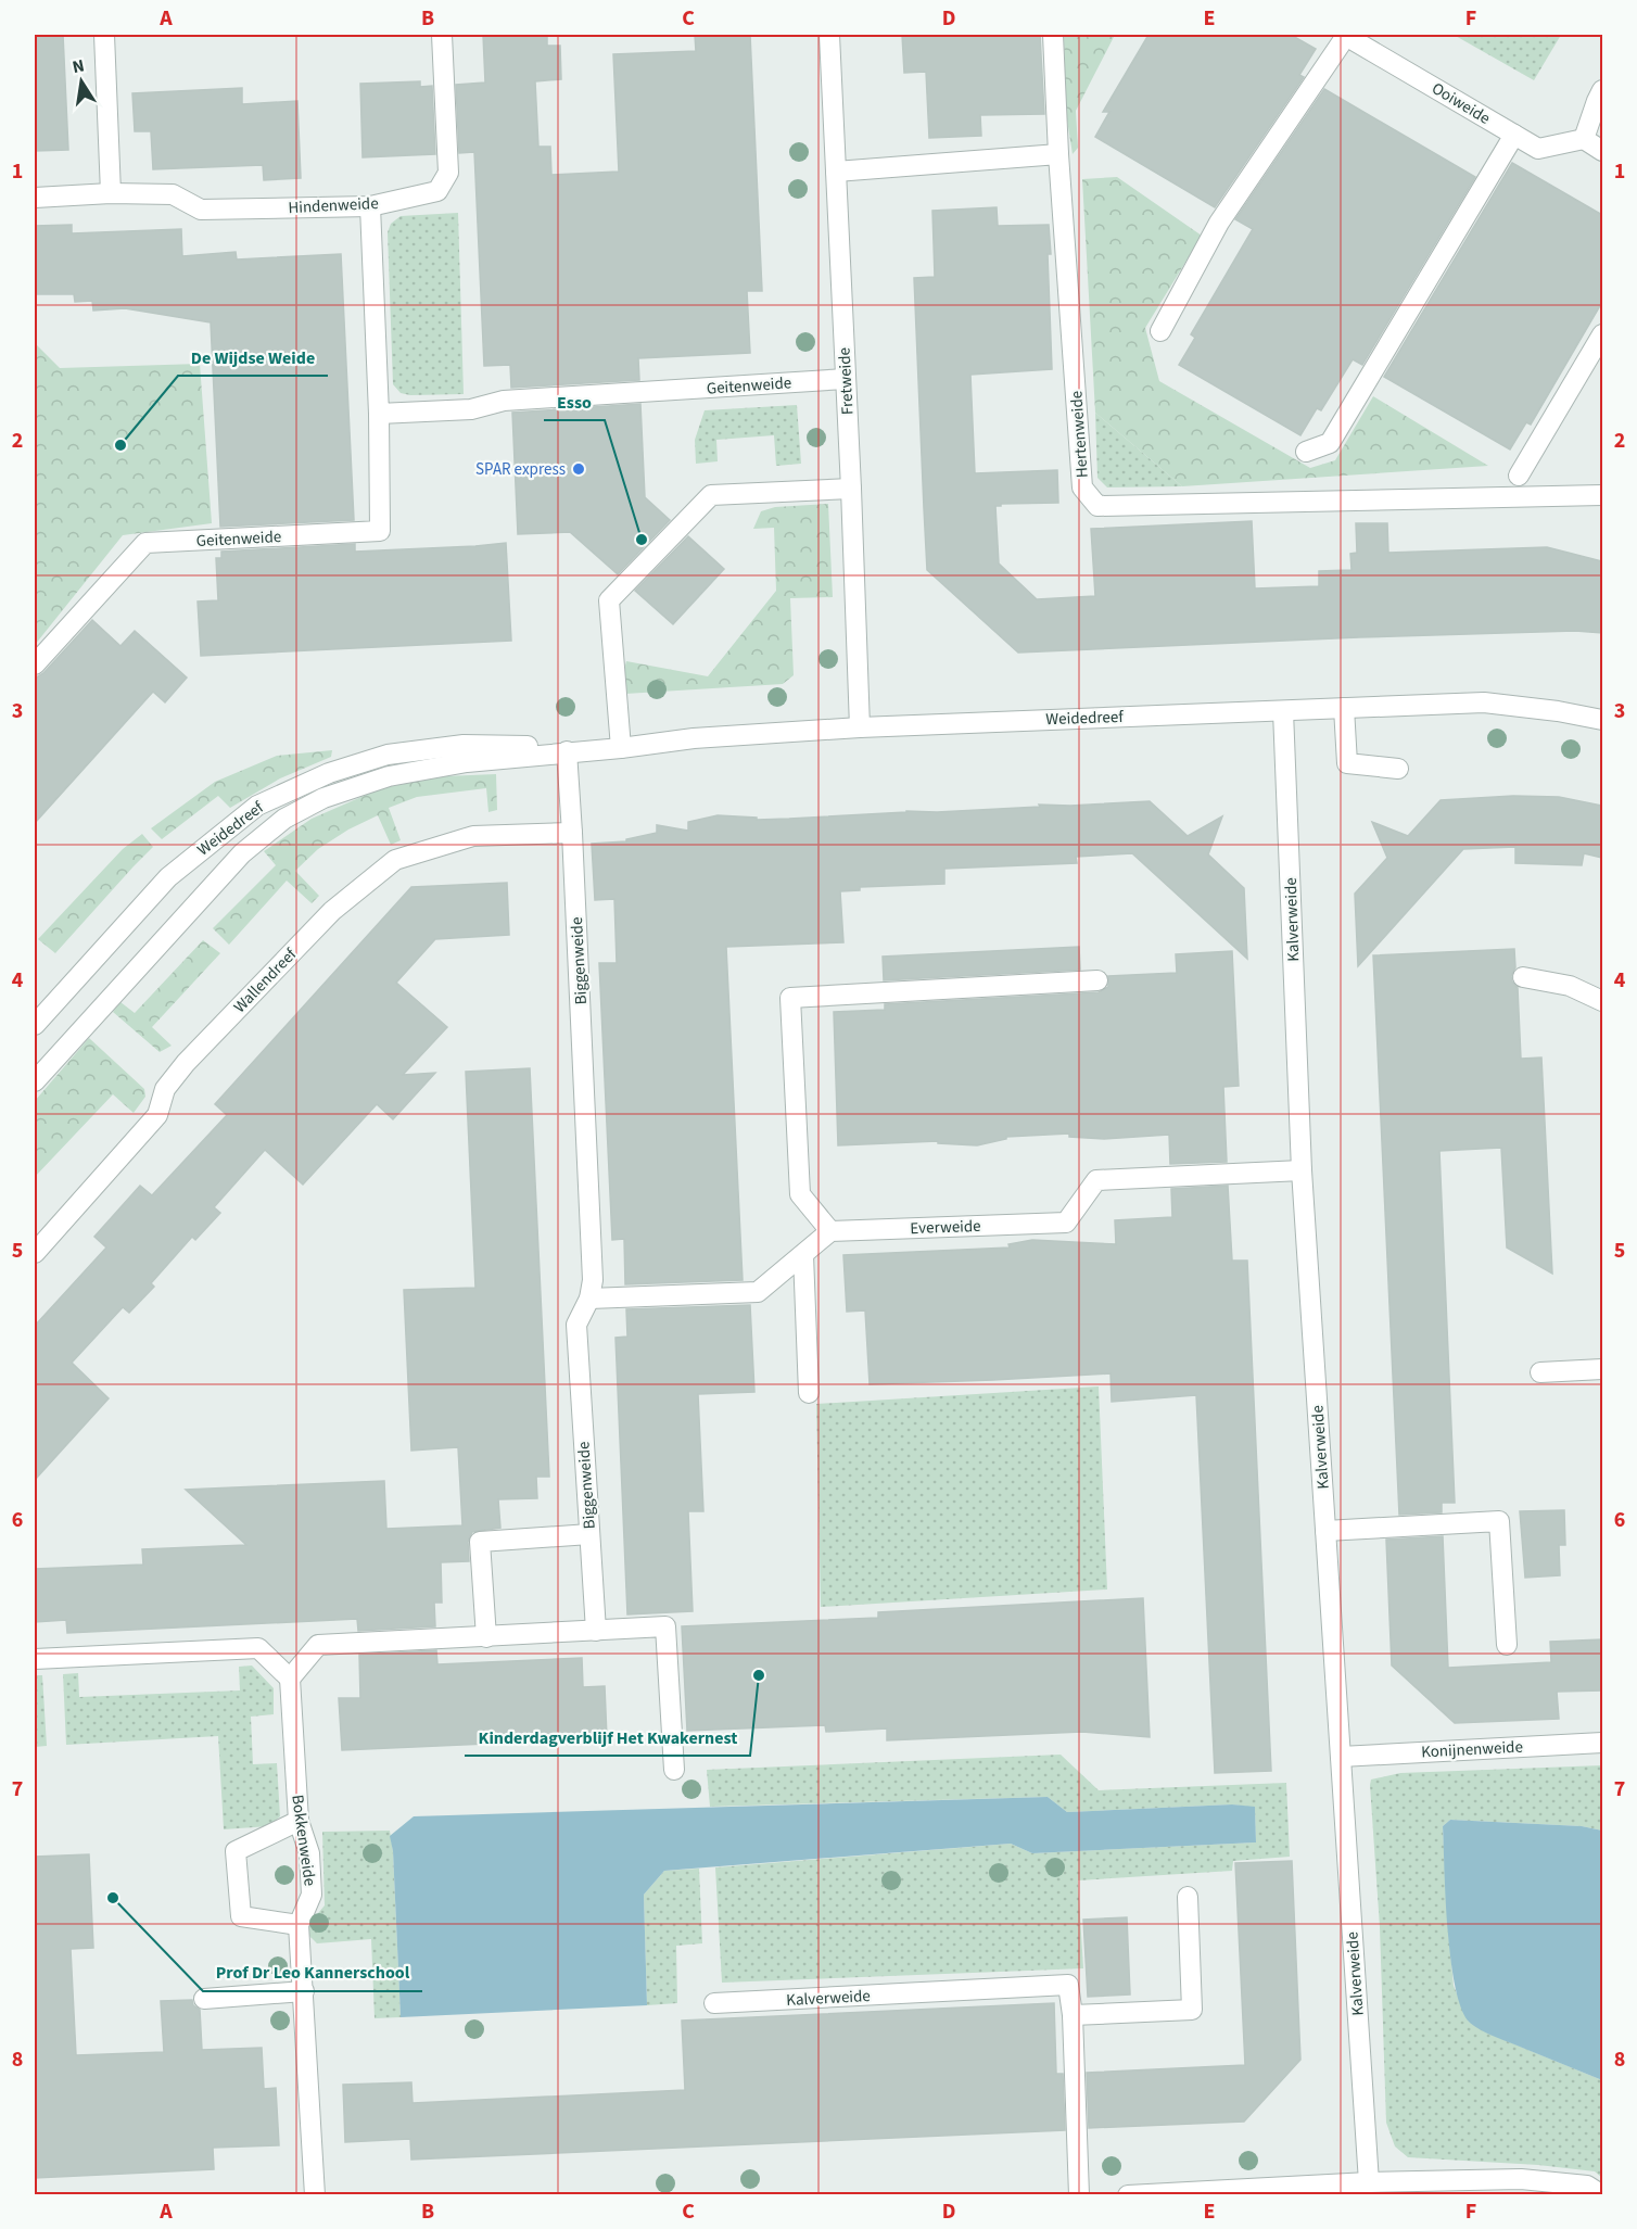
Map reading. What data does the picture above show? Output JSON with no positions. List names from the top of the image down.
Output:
{
  "streets": {
    "street": [
      "Ooiweide",
      "Hindenweide",
      "Fretweide",
      "Geitenweide",
      "Hertenweide",
      "Weidedreef",
      "Kalverweide",
      "Biggenweide",
      "Wallendreef",
      "Everweide",
      "Konijnenweide",
      "Bokkenweide"
    ]
  },
  "crossings": [
    ["Hindenweide", "Geitenweide"],
    ["Fretweide", "Geitenweide"],
    ["Fretweide", "Weidedreef"],
    ["Weidedreef", "Kalverweide"],
    ["Weidedreef", "Biggenweide"],
    ["Kalverweide", "Everweide"],
    ["Kalverweide", "Konijnenweide"],
    ["Biggenweide", "Wallendreef"]
  ],
  "places": [
    "De Wijdse Weide",
    "SPAR express",
    "Esso",
    "Kinderdagverblijf Het Kwakernest",
    "Prof Dr Leo Kannerschool"
  ],
  "north": "top",
  "grid": {
    "columns": [
      "A",
      "B",
      "C",
      "D",
      "E",
      "F"
    ],
    "rows": [
      "1",
      "2",
      "3",
      "4",
      "5",
      "6",
      "7",
      "8"
    ]
  }
}
